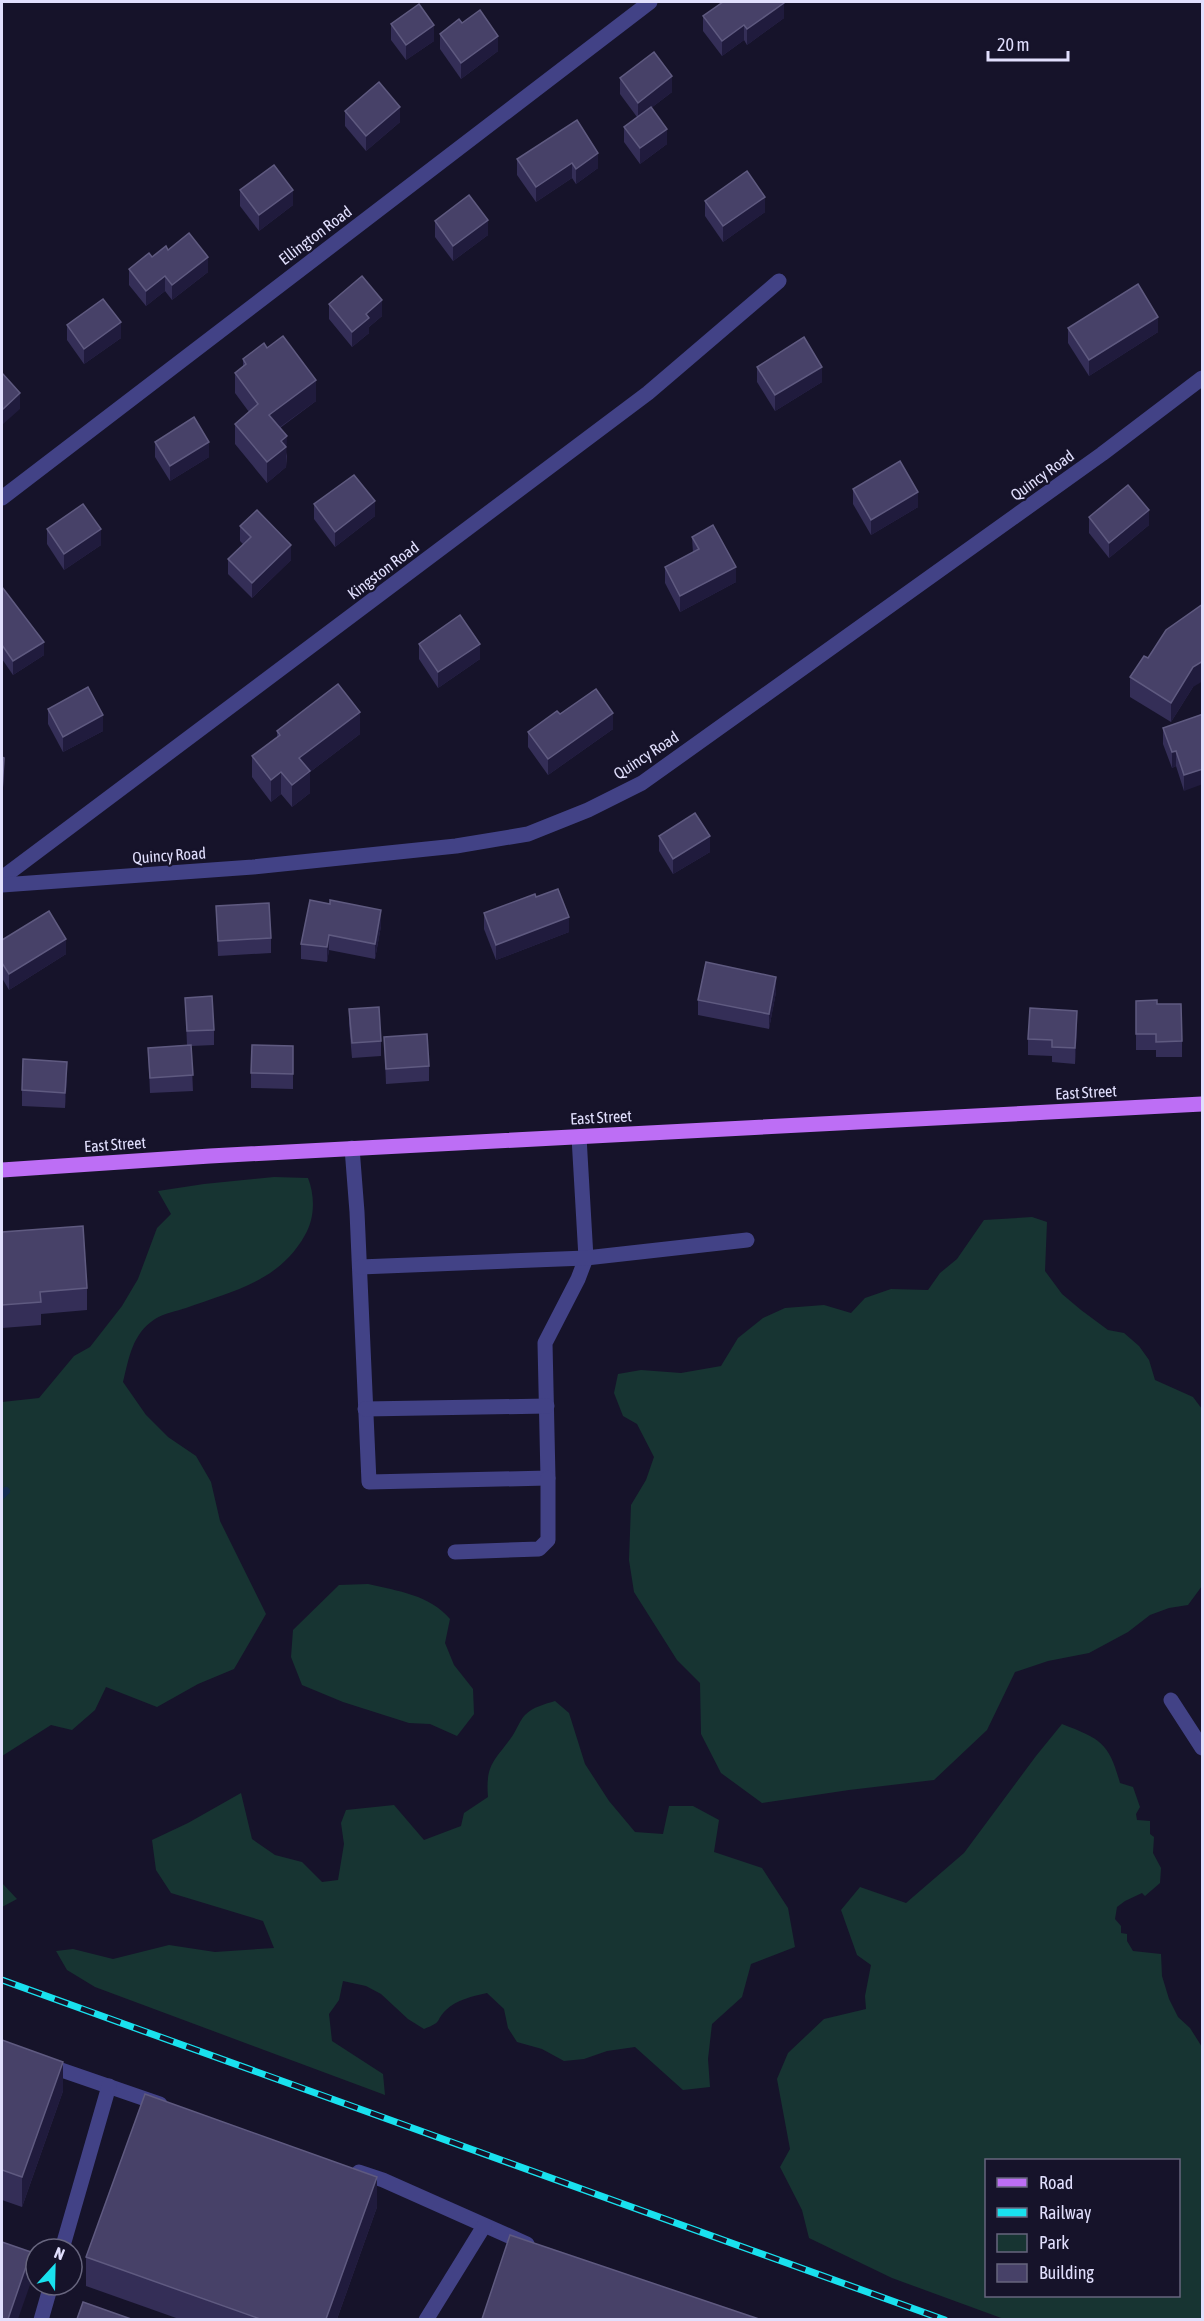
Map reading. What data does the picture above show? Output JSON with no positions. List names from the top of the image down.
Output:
{
  "streets": {
    "main road": ["East Street"],
    "street": ["Ellington Road", "Quincy Road", "Kingston Road"]
  },
  "legend": [
    "Road",
    "Railway",
    "Park",
    "Building"
  ],
  "scale_bar": "20 m",
  "north": "top"
}
